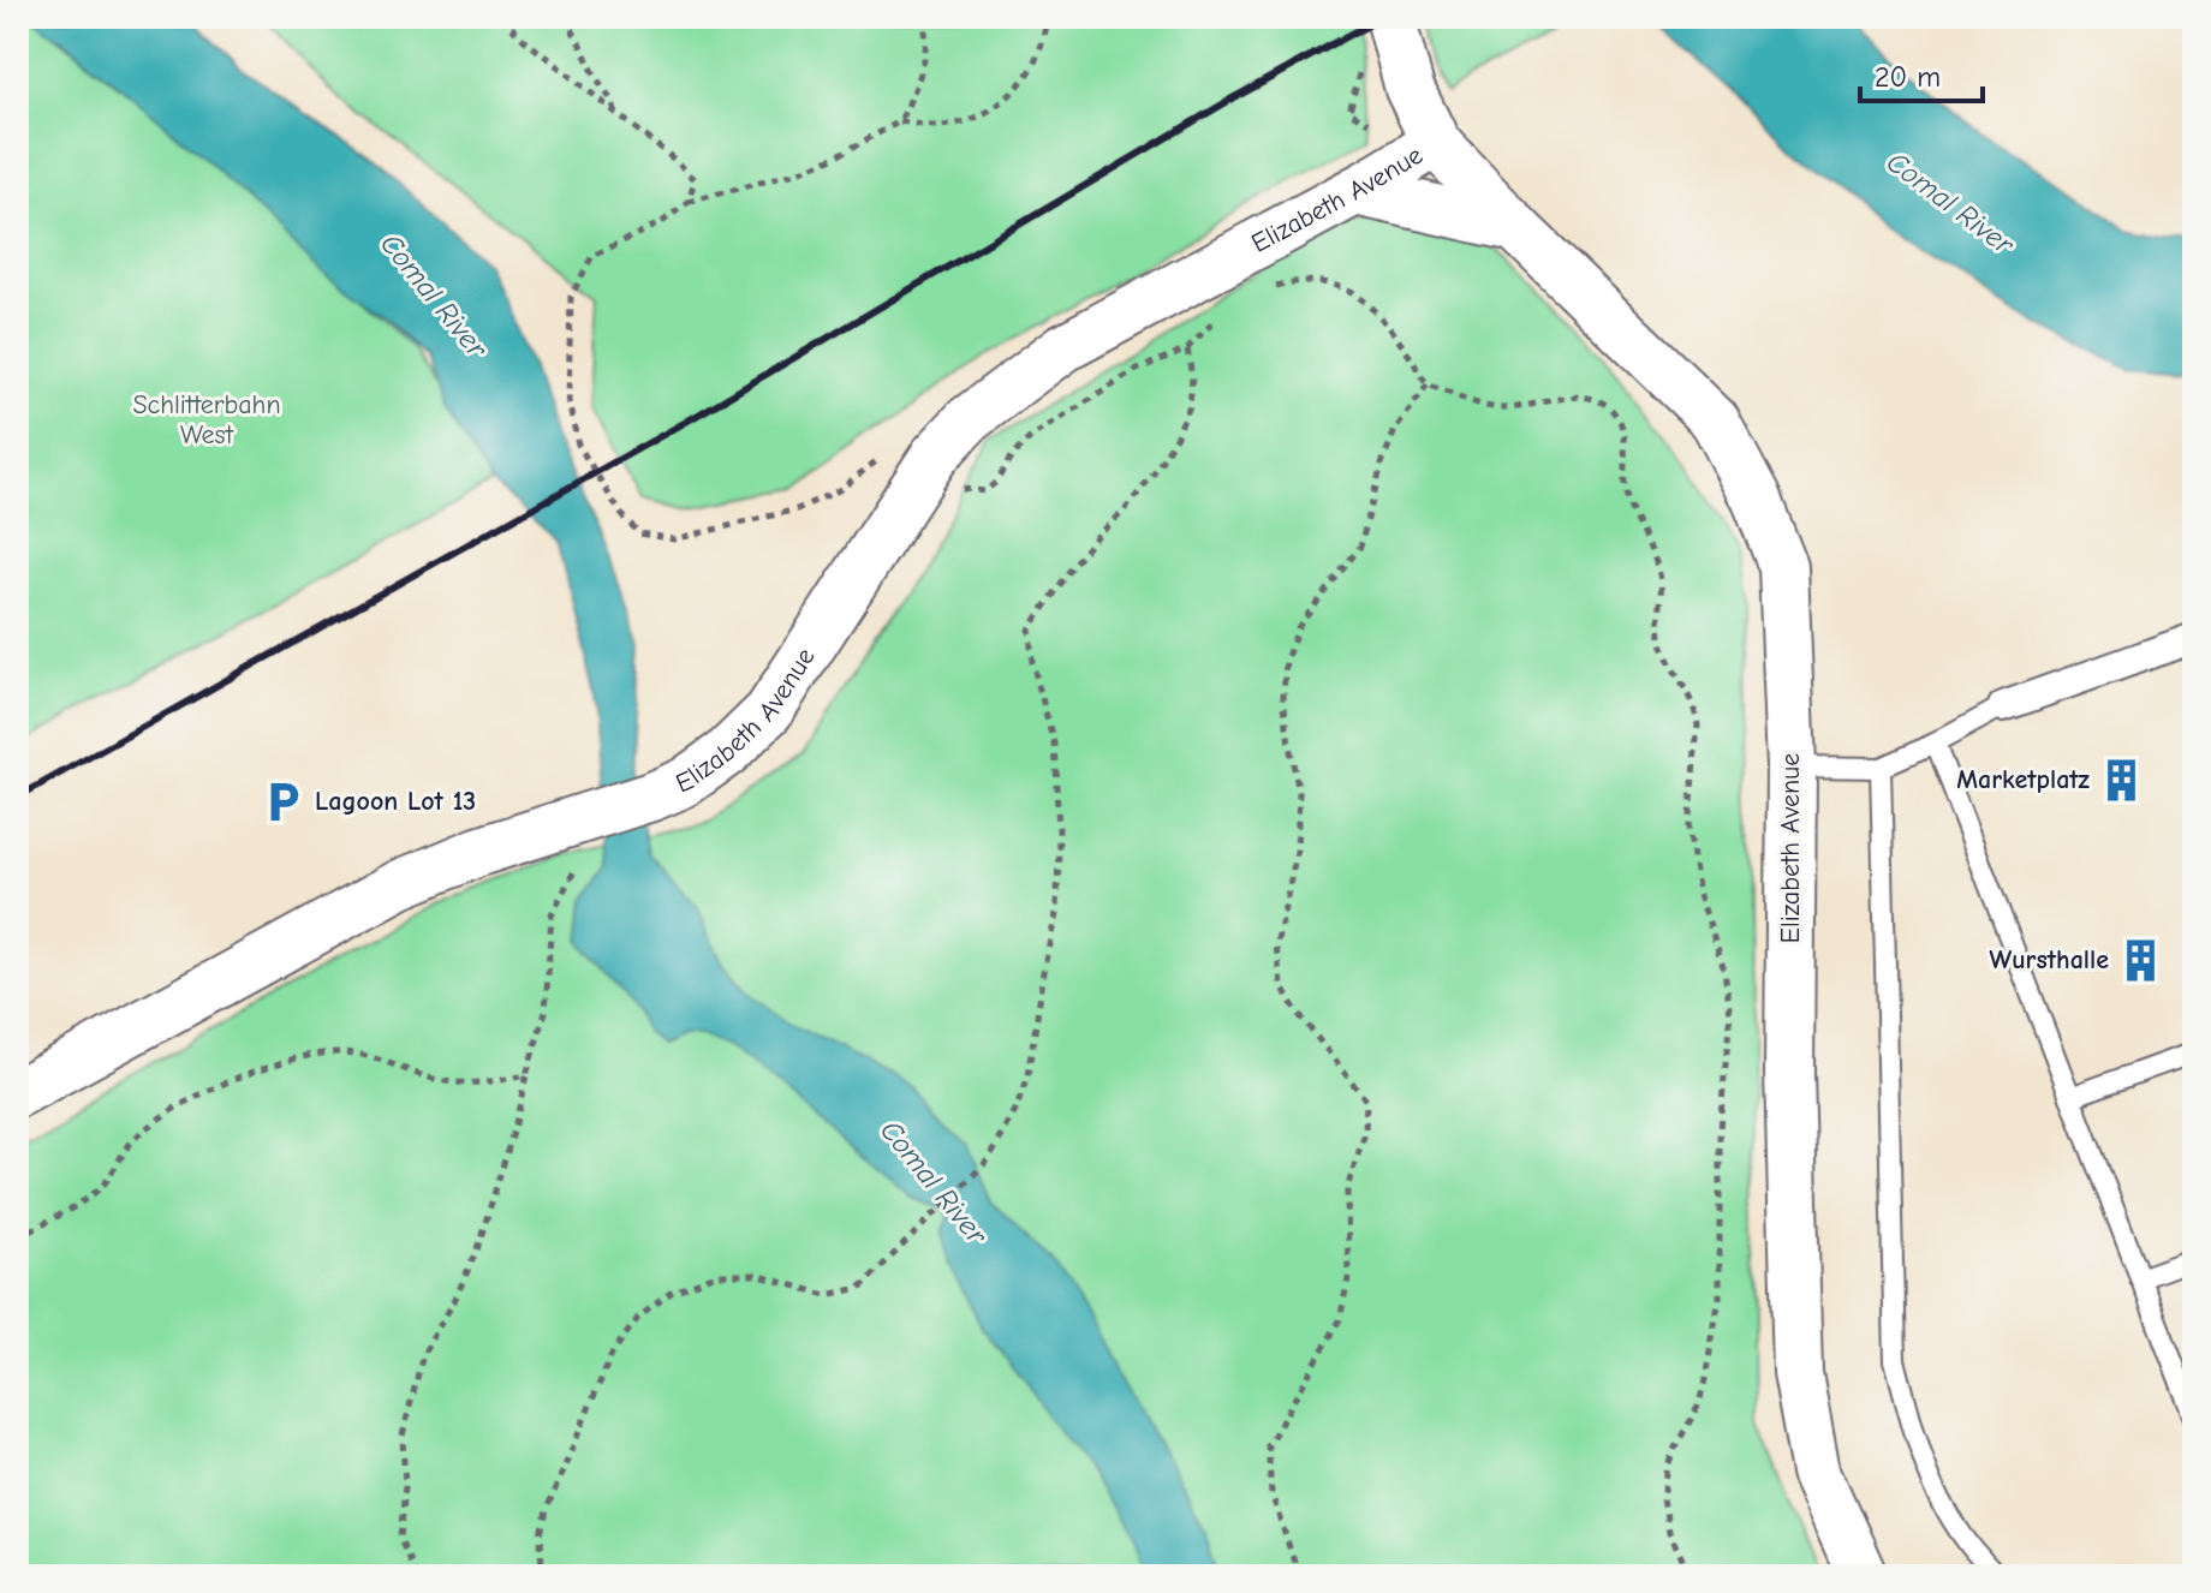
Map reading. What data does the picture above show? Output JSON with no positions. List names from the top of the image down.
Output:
{
  "streets": {
    "street": ["Elizabeth Avenue"]
  },
  "water": ["Comal River"],
  "parks": ["Schlitterbahn West"],
  "places": {
    "building": ["Marketplatz", "Wursthalle"],
    "parking": ["Lagoon Lot 13"]
  },
  "scale_bar": "20 m"
}
